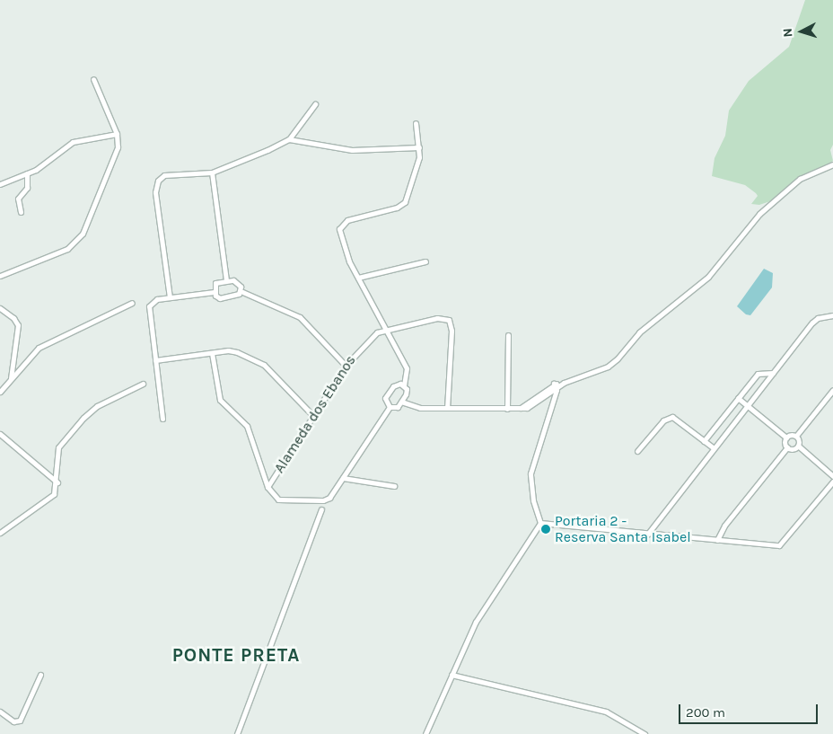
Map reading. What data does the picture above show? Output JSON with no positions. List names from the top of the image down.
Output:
{
  "streets": {
    "street": ["Alameda dos Ebanos"]
  },
  "districts": ["PONTE PRETA"],
  "places": ["Portaria 2 - Reserva Santa Isabel"],
  "scale_bar": "200 m",
  "north": "left"
}
